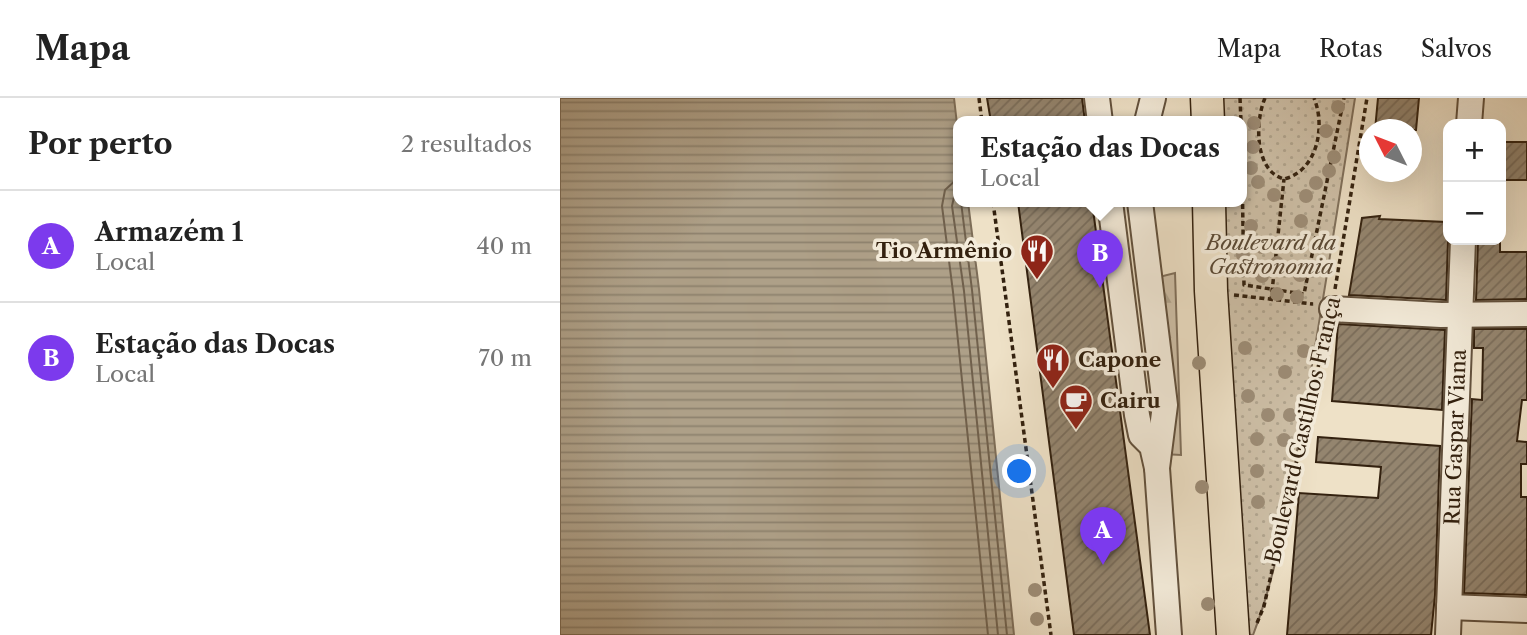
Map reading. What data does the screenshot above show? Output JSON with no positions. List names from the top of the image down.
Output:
{
  "streets": {
    "street": ["Rua Gaspar Viana"],
    "path": ["Boulevard Castilhos França"]
  },
  "parks": ["Boulevard da Gastronomia"],
  "places": {
    "restaurant": ["Tio Armênio", "Capone"],
    "cafe": ["Cairu"]
  },
  "north": "top left",
  "page": {
    "header": "Mapa",
    "nav": ["Mapa", "Rotas", "Salvos"],
    "heading": ["Por perto", "2 resultados"],
    "popup": ["Estação das Docas", "Local"],
    "map_buttons": ["+", "−"],
    "list": [
      {
        "mark": "A",
        "name": "Armazém 1",
        "note": "Local",
        "value": "40 m"
      },
      {
        "mark": "B",
        "name": "Estação das Docas",
        "note": "Local",
        "value": "70 m"
      }
    ],
    "pins": ["B", "A"]
  }
}
